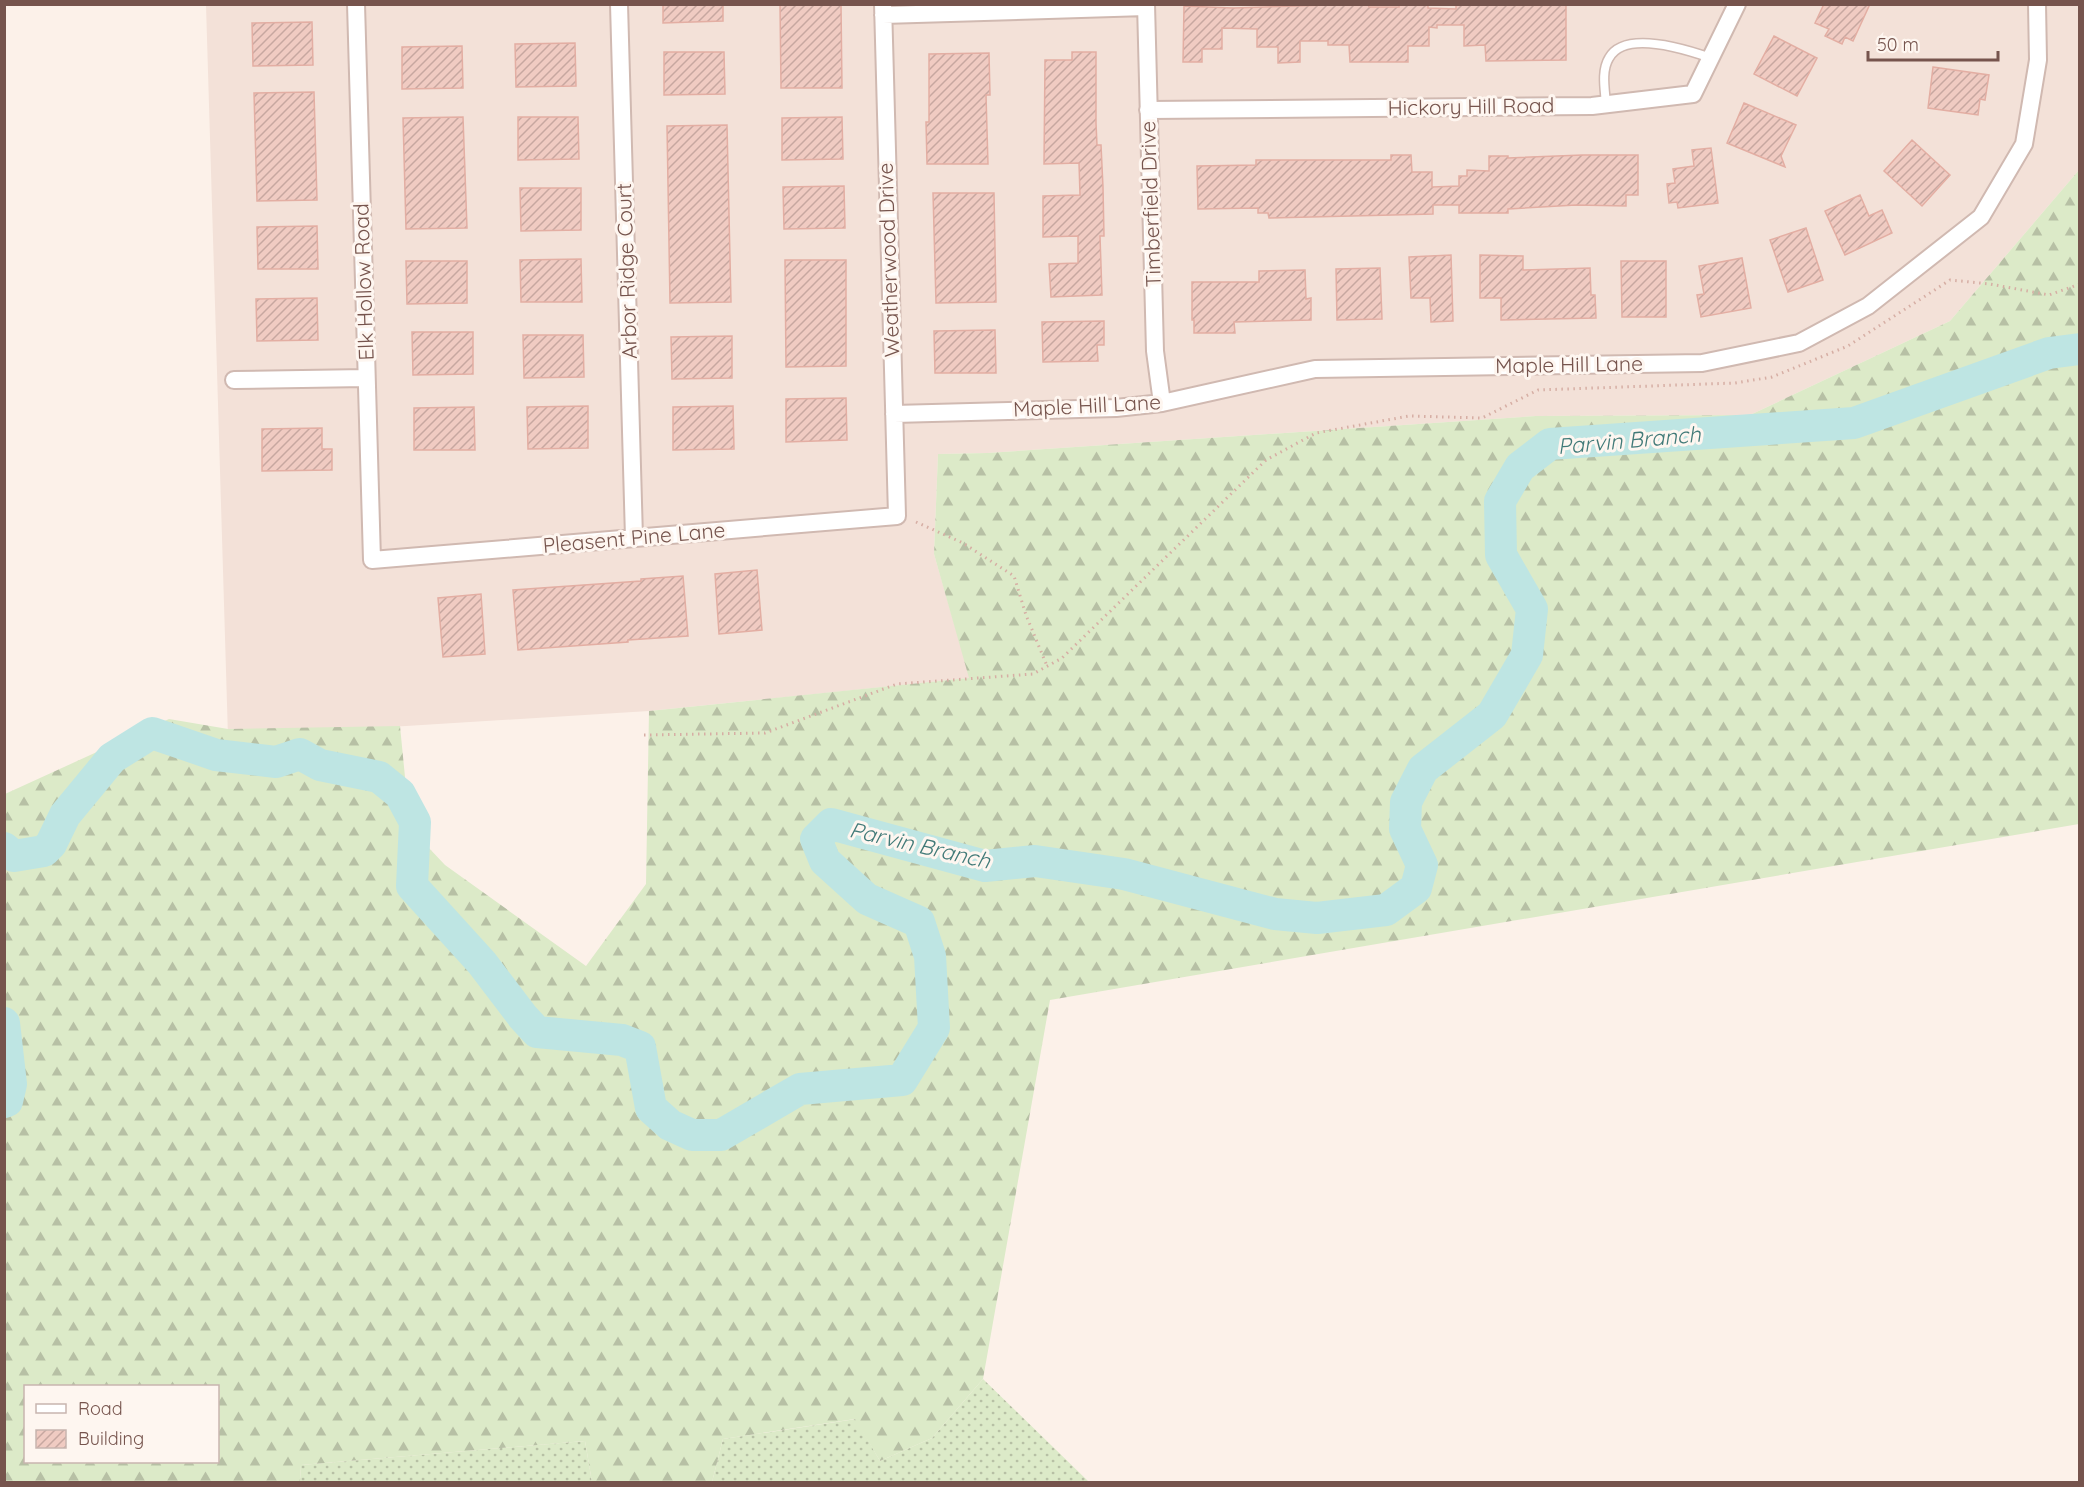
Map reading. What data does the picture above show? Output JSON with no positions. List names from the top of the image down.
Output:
{
  "streets": {
    "street": [
      "Hickory Hill Road",
      "Timberfield Drive",
      "Weatherwood Drive",
      "Arbor Ridge Court",
      "Elk Hollow Road",
      "Maple Hill Lane",
      "Pleasent Pine Lane"
    ]
  },
  "crossings": [
    ["Hickory Hill Road", "Timberfield Drive"],
    ["Timberfield Drive", "Maple Hill Lane"],
    ["Weatherwood Drive", "Maple Hill Lane"],
    ["Weatherwood Drive", "Pleasent Pine Lane"],
    ["Arbor Ridge Court", "Pleasent Pine Lane"],
    ["Elk Hollow Road", "Pleasent Pine Lane"]
  ],
  "water": ["Parvin Branch"],
  "legend": ["Road", "Building"],
  "scale_bar": "50 m"
}
